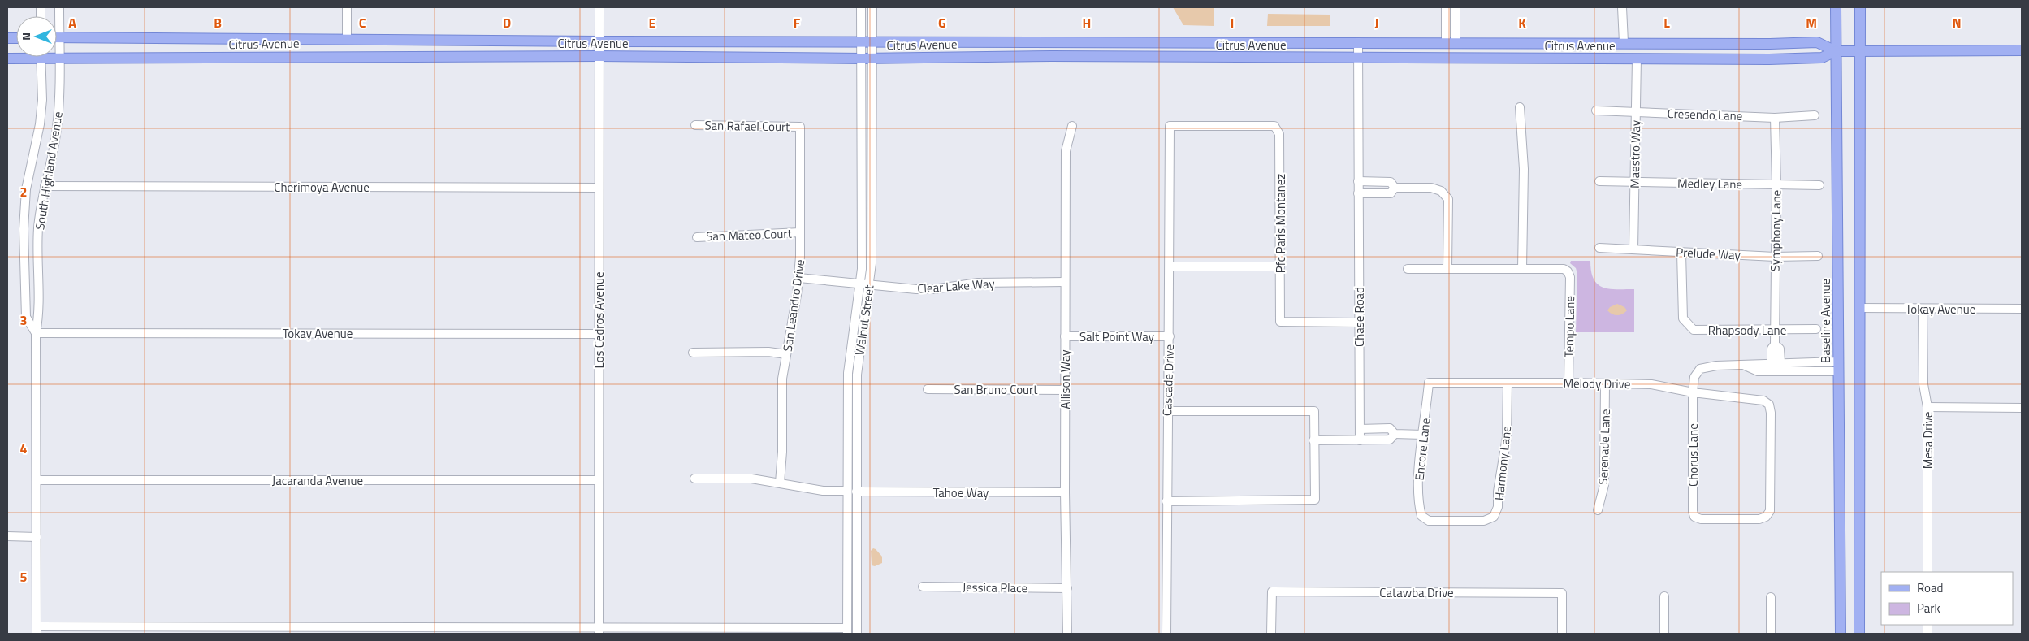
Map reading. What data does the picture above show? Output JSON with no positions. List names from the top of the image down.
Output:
{
  "streets": {
    "main road": ["Citrus Avenue", "Baseline Avenue"],
    "street": [
      "Cresendo Lane",
      "San Rafael Court",
      "Maestro Way",
      "South Highland Avenue",
      "Medley Lane",
      "Cherimoya Avenue",
      "Pfc Paris Montanez",
      "Symphony Lane",
      "San Mateo Court",
      "Prelude Way",
      "Clear Lake Way",
      "San Leandro Drive",
      "Tokay Avenue",
      "Chase Road",
      "Los Cedros Avenue",
      "Walnut Street",
      "Tempo Lane",
      "Rhapsody Lane",
      "Salt Point Way",
      "Allison Way",
      "Cascade Drive",
      "Melody Drive",
      "San Bruno Court",
      "Mesa Drive",
      "Serenade Lane",
      "Encore Lane",
      "Chorus Lane",
      "Harmony Lane",
      "Jacaranda Avenue",
      "Tahoe Way",
      "Jessica Place",
      "Catawba Drive"
    ]
  },
  "crossings": [
    ["Citrus Avenue", "Maestro Way"],
    ["Citrus Avenue", "South Highland Avenue"],
    ["Citrus Avenue", "Chase Road"],
    ["Citrus Avenue", "Los Cedros Avenue"],
    ["Citrus Avenue", "Walnut Street"],
    ["Citrus Avenue", "Baseline Avenue"],
    ["Cresendo Lane", "Maestro Way"],
    ["Cresendo Lane", "Symphony Lane"],
    ["San Rafael Court", "San Leandro Drive"],
    ["Maestro Way", "Medley Lane"],
    ["Maestro Way", "Prelude Way"],
    ["South Highland Avenue", "Cherimoya Avenue"],
    ["South Highland Avenue", "Tokay Avenue"],
    ["South Highland Avenue", "Jacaranda Avenue"],
    ["Medley Lane", "Symphony Lane"],
    ["Cherimoya Avenue", "Los Cedros Avenue"],
    ["Pfc Paris Montanez", "Chase Road"],
    ["Pfc Paris Montanez", "Cascade Drive"],
    ["Symphony Lane", "Prelude Way"],
    ["Symphony Lane", "Rhapsody Lane"],
    ["San Mateo Court", "San Leandro Drive"],
    ["Prelude Way", "Rhapsody Lane"],
    ["Clear Lake Way", "San Leandro Drive"],
    ["Clear Lake Way", "Walnut Street"],
    ["Clear Lake Way", "Allison Way"],
    ["Tokay Avenue", "Los Cedros Avenue"],
    ["Tokay Avenue", "Mesa Drive"],
    ["Los Cedros Avenue", "Jacaranda Avenue"],
    ["Walnut Street", "Tahoe Way"],
    ["Tempo Lane", "Melody Drive"],
    ["Salt Point Way", "Allison Way"],
    ["Salt Point Way", "Cascade Drive"],
    ["Allison Way", "San Bruno Court"],
    ["Allison Way", "Tahoe Way"],
    ["Allison Way", "Jessica Place"],
    ["Melody Drive", "Serenade Lane"],
    ["Melody Drive", "Encore Lane"],
    ["Melody Drive", "Chorus Lane"],
    ["Melody Drive", "Harmony Lane"],
    ["Encore Lane", "Harmony Lane"]
  ],
  "legend": ["Road", "Park"],
  "north": "left",
  "grid": {
    "columns": [
      "A",
      "B",
      "C",
      "D",
      "E",
      "F",
      "G",
      "H",
      "I",
      "J",
      "K",
      "L",
      "M",
      "N"
    ],
    "rows": [
      "2",
      "3",
      "4",
      "5"
    ]
  }
}
